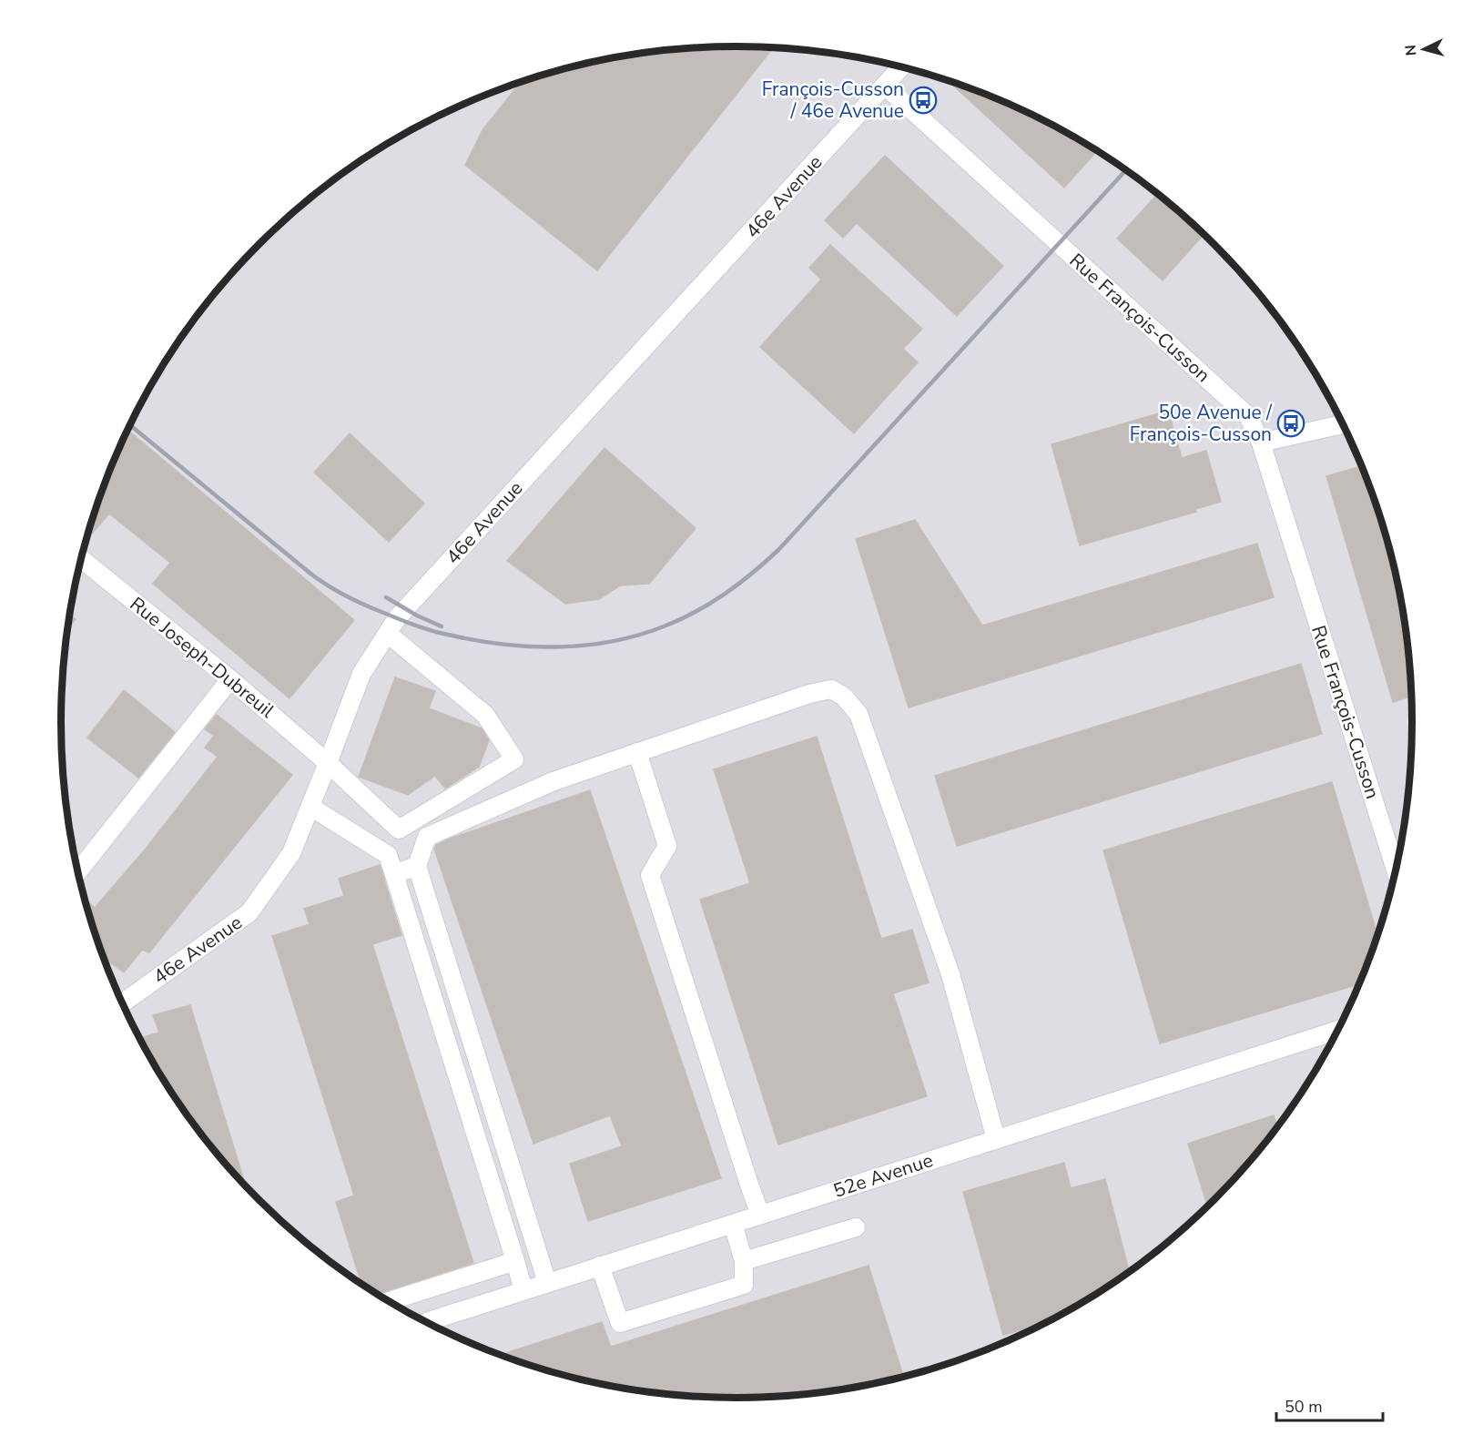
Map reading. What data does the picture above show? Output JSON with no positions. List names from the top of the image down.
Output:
{
  "streets": {
    "street": [
      "46e Avenue",
      "Rue François-Cusson",
      "Rue Joseph-Dubreuil",
      "52e Avenue"
    ]
  },
  "crossings": [
    ["46e Avenue", "Rue François-Cusson"],
    ["46e Avenue", "Rue Joseph-Dubreuil"]
  ],
  "places": {
    "bus stop": ["François-Cusson / 46e Avenue", "50e Avenue / François-Cusson"]
  },
  "scale_bar": "50 m",
  "north": "left"
}
